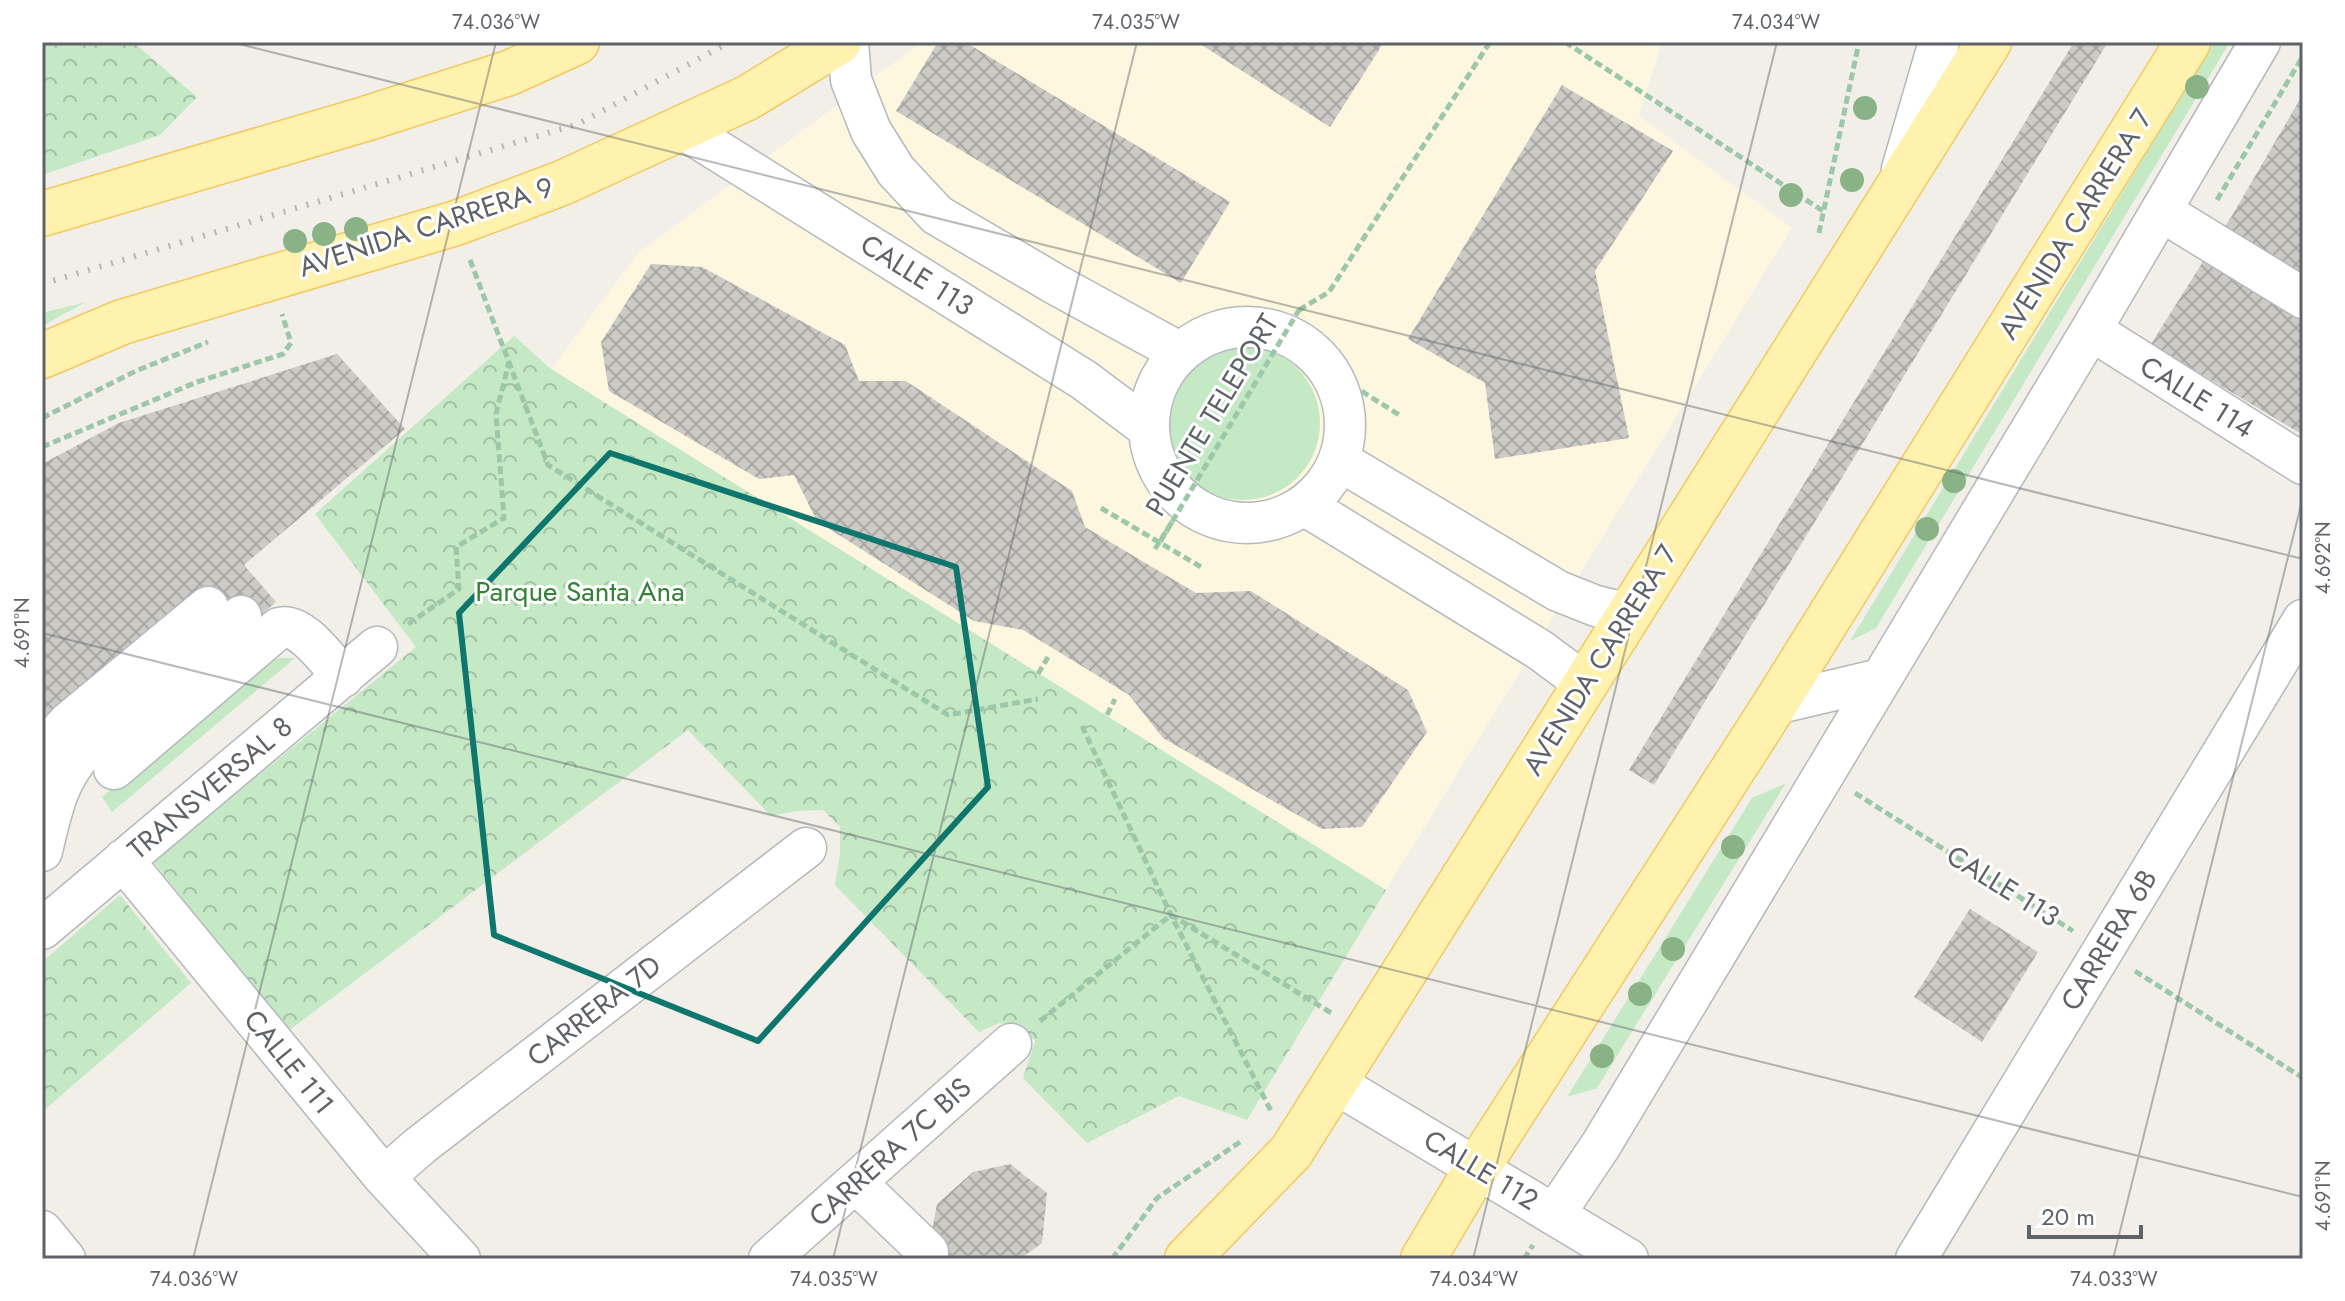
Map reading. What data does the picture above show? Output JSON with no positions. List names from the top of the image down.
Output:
{
  "streets": {
    "main road": ["AVENIDA CARRERA 7", "AVENIDA CARRERA 9"],
    "street": [
      "CALLE 113",
      "CALLE 114",
      "TRANSVERSAL 8",
      "CARRERA 6B",
      "CARRERA 7D",
      "CALLE 111",
      "CARRERA 7C BIS",
      "CALLE 112"
    ],
    "path": ["PUENTE TELEPORT"]
  },
  "crossings": [
    ["AVENIDA CARRERA 7", "CALLE 112"],
    ["AVENIDA CARRERA 9", "CALLE 113"],
    ["CALLE 113", "CARRERA 6B"],
    ["TRANSVERSAL 8", "CALLE 111"],
    ["CARRERA 7D", "CALLE 111"]
  ],
  "parks": ["Parque Santa Ana"],
  "scale_bar": "20 m",
  "coordinates": [
    "74.036°W",
    "74.035°W",
    "74.034°W",
    "4.692°N",
    "4.691°N",
    "74.033°W"
  ]
}
